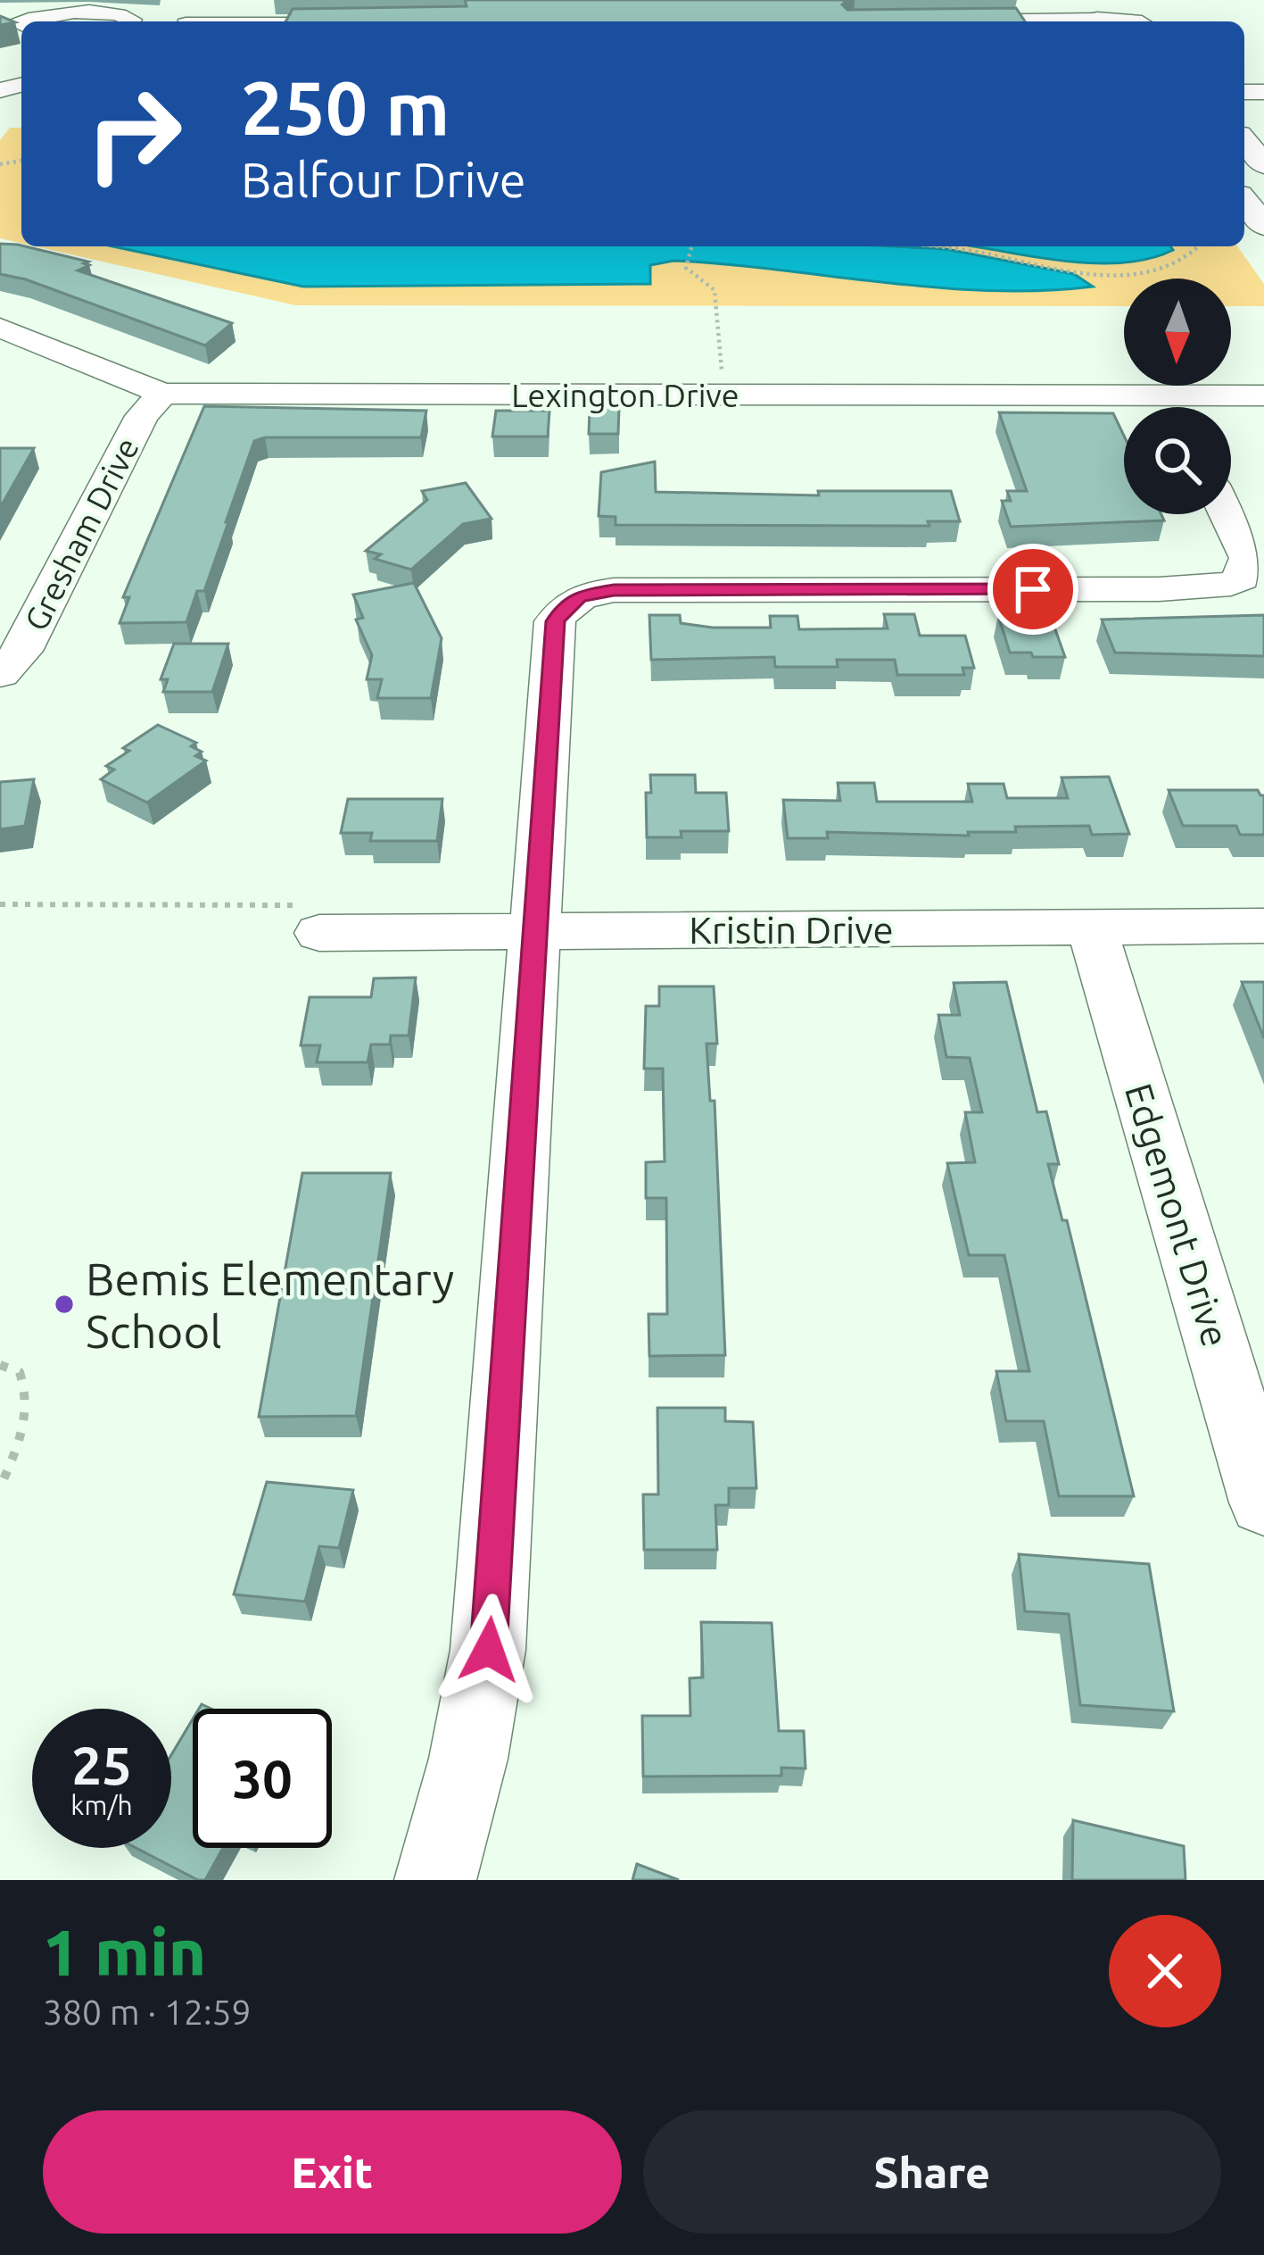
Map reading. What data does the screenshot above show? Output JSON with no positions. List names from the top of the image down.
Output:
{
  "streets": {
    "street": [
      "Lexington Drive",
      "Gresham Drive",
      "Kristin Drive",
      "Edgemont Drive"
    ]
  },
  "crossings": [
    ["Lexington Drive", "Gresham Drive"],
    ["Kristin Drive", "Edgemont Drive"]
  ],
  "places": ["Bemis Elementary School"],
  "north": "bottom",
  "page": {
    "turn": ["250 m", "Balfour Drive"],
    "speed": "25 km/h",
    "limit": "30",
    "heading": ["1 min", "380 m · 12:59"],
    "buttons": ["Exit", "Share"]
  }
}
